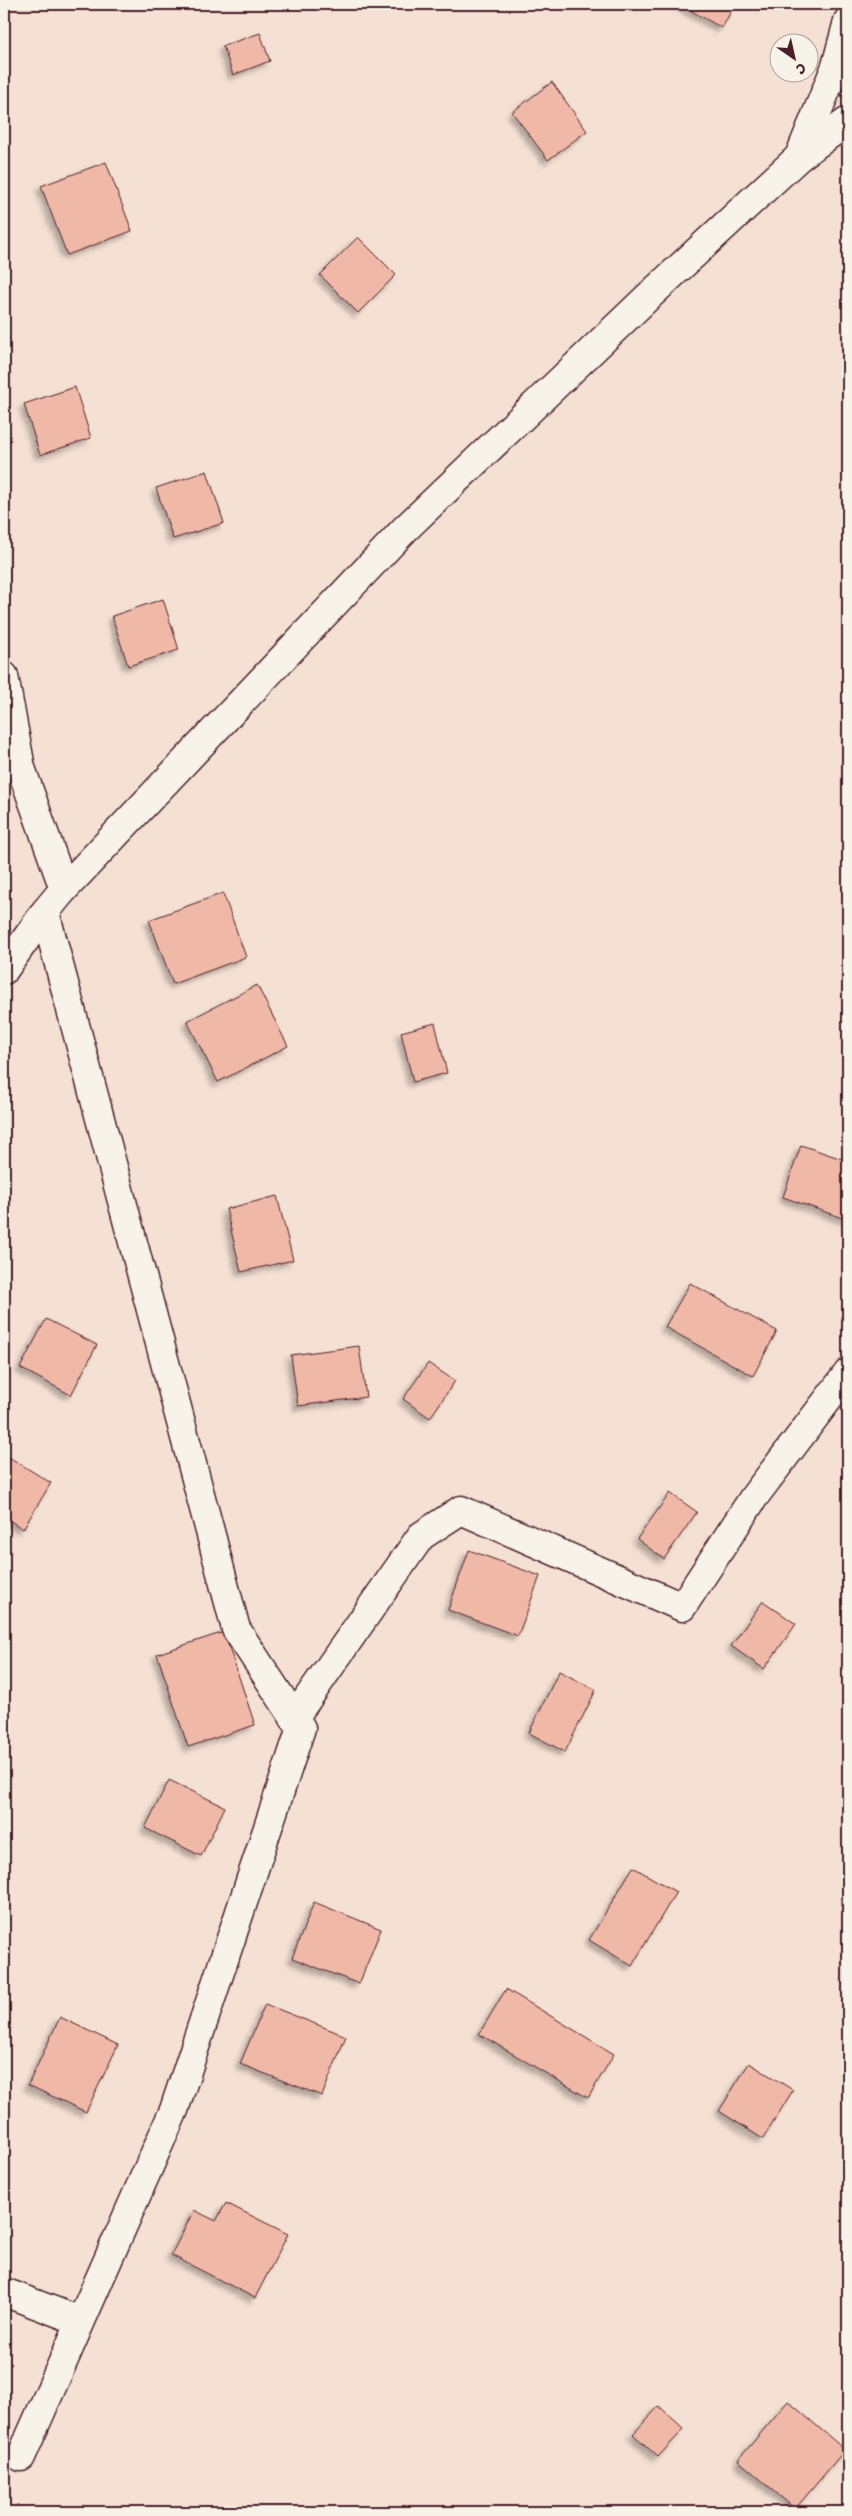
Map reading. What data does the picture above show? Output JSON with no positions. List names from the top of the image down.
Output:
{
  "north": "bottom right"
}
